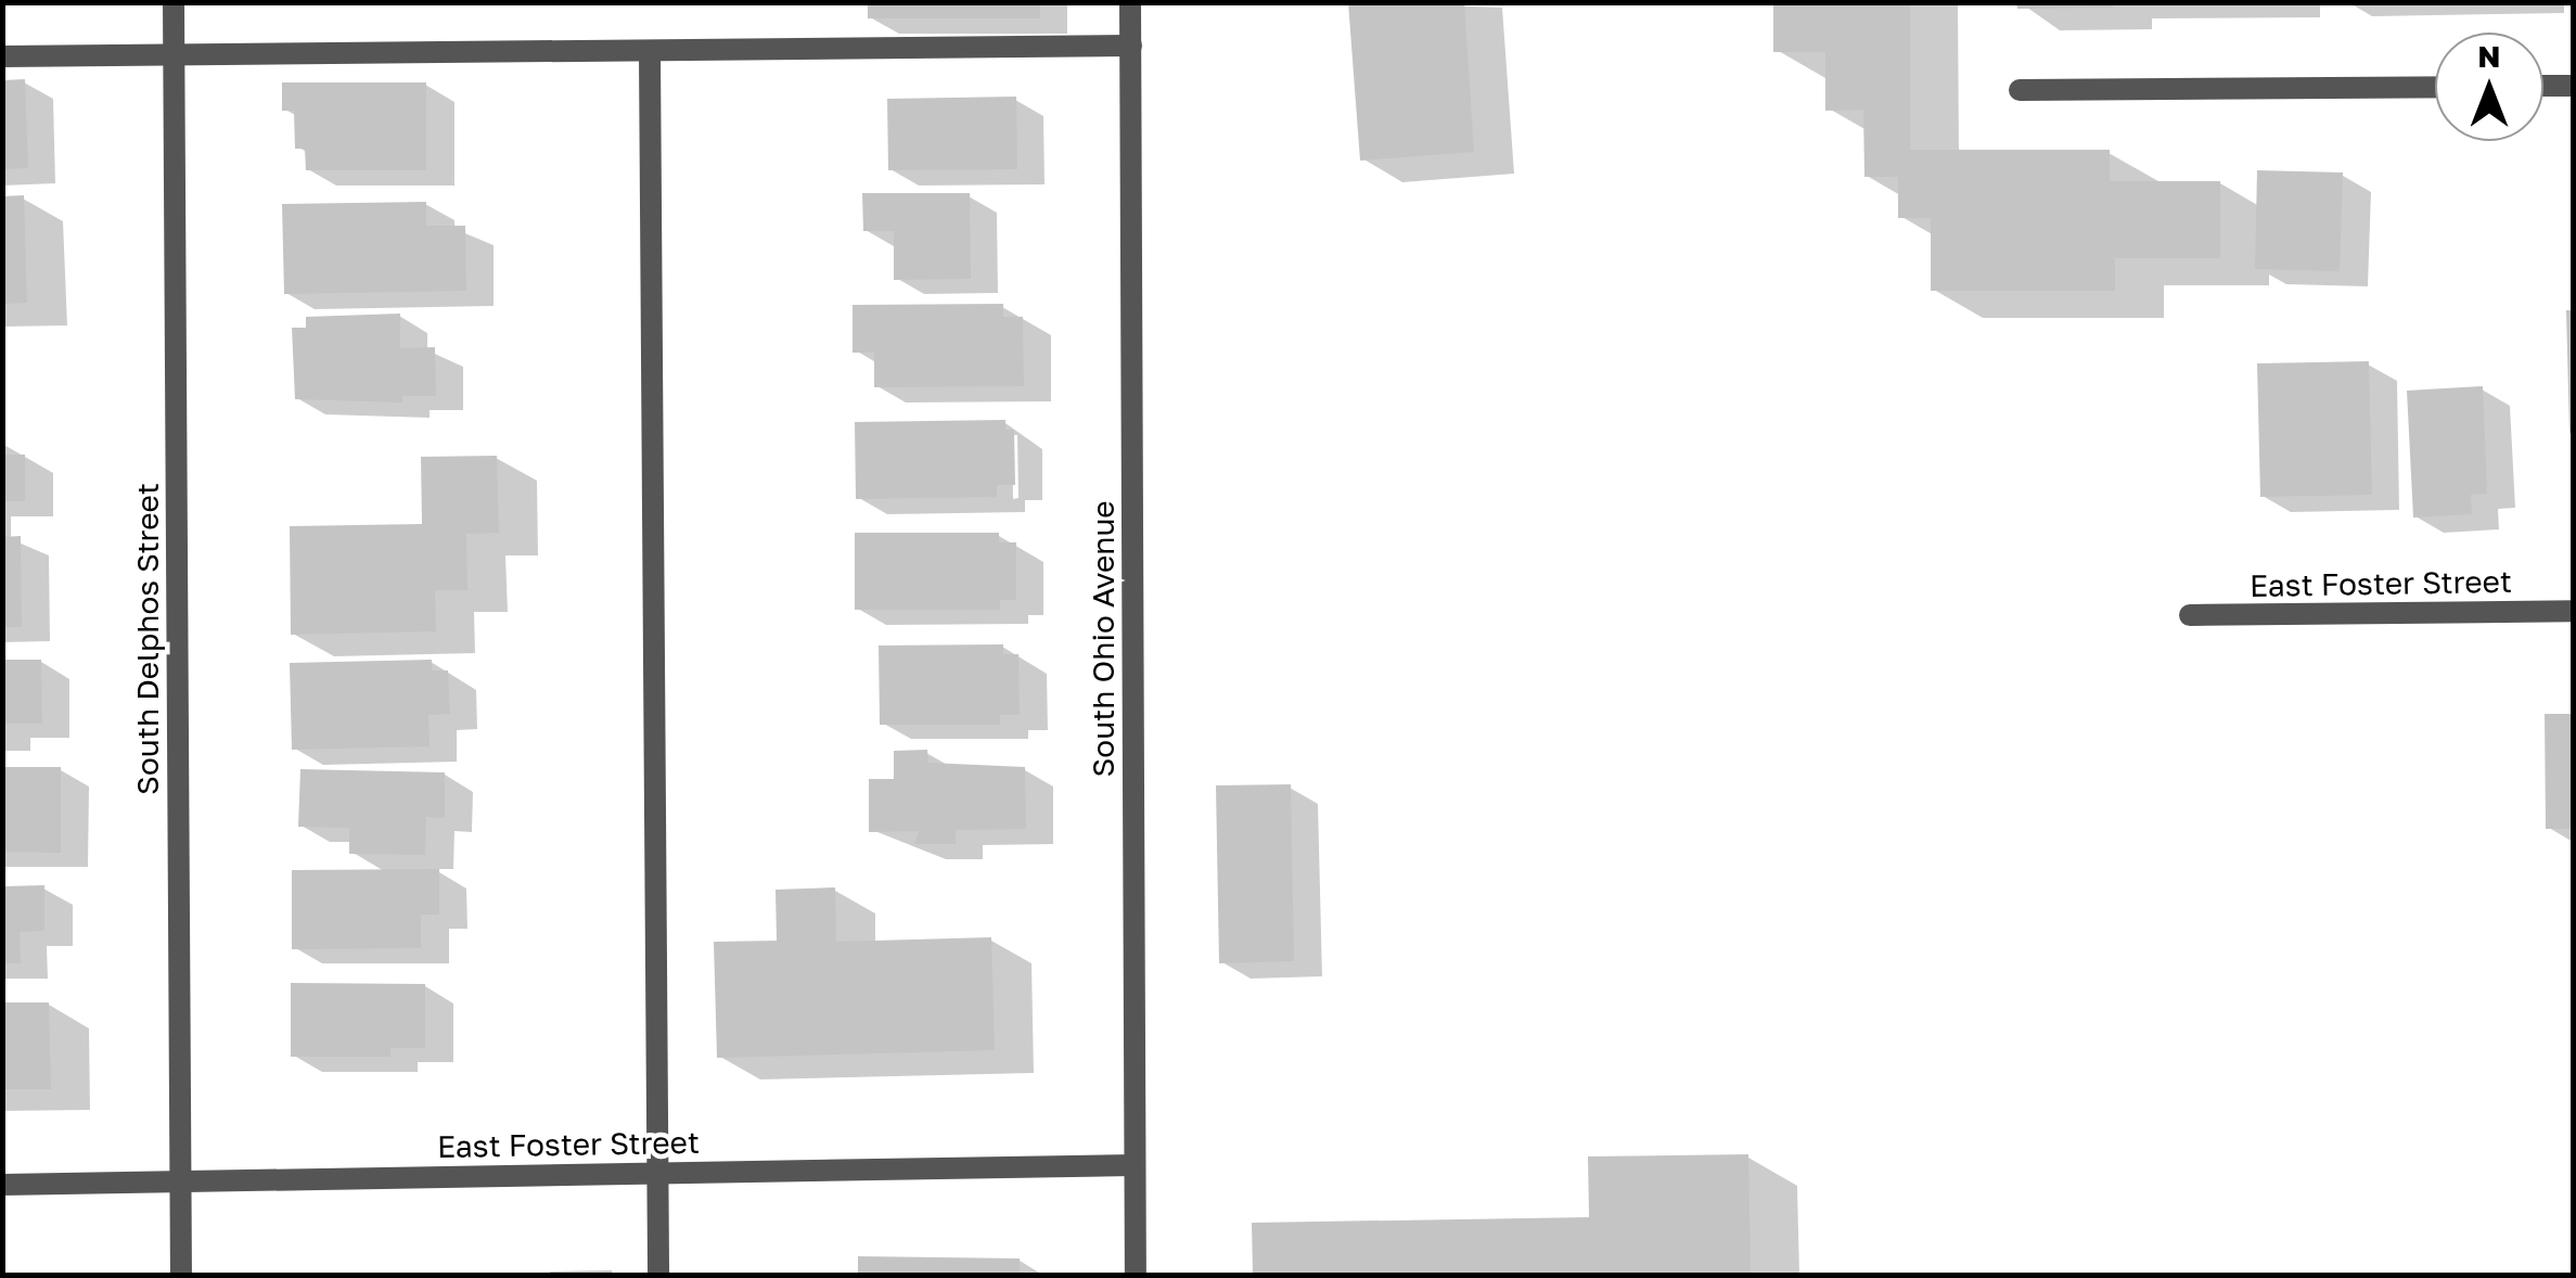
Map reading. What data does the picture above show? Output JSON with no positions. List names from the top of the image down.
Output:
{
  "streets": {
    "street": ["East Foster Street", "South Delphos Street", "South Ohio Avenue"]
  },
  "crossings": [
    ["East Foster Street", "South Delphos Street"],
    ["East Foster Street", "South Ohio Avenue"]
  ],
  "north": "top"
}
